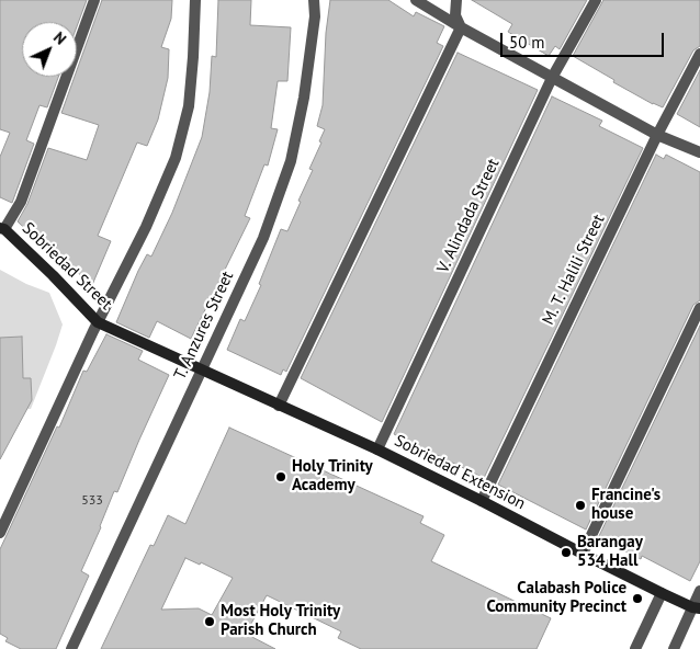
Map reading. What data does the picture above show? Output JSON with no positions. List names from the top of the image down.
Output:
{
  "streets": {
    "street": [
      "V. Alindada Street",
      "Sobriedad Street",
      "M. T. Halili Street",
      "T. Anzures Street",
      "Sobriedad Extension"
    ]
  },
  "crossings": [
    ["V. Alindada Street", "Sobriedad Extension"],
    ["Sobriedad Street", "T. Anzures Street"],
    ["Sobriedad Street", "Sobriedad Extension"],
    ["M. T. Halili Street", "Sobriedad Extension"],
    ["T. Anzures Street", "Sobriedad Extension"]
  ],
  "places": [
    "Holy Trinity Academy",
    "Francine's house",
    "Barangay 534 Hall",
    "Calabash Police Community Precinct",
    "Most Holy Trinity Parish Church"
  ],
  "house_numbers": ["533"],
  "scale_bar": "50 m",
  "north": "top right"
}
